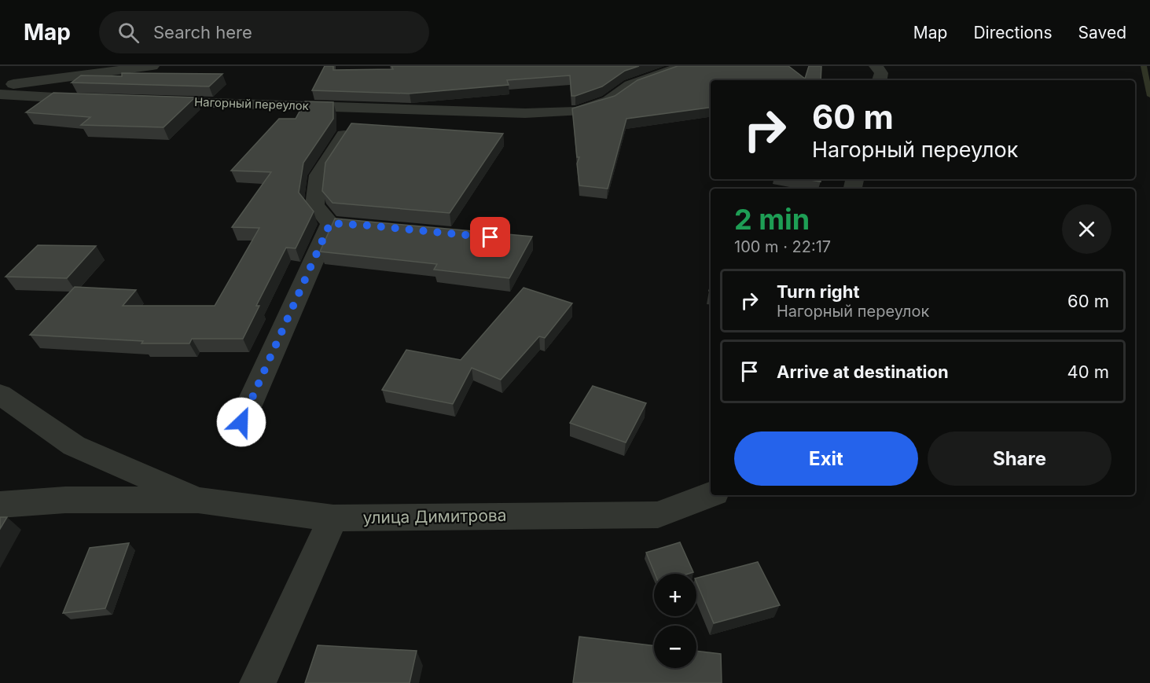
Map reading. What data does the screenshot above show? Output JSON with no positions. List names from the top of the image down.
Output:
{
  "streets": {
    "street": ["Нагорный переулок", "улица Димитрова"]
  },
  "page": {
    "header": "Map",
    "search": "Search here",
    "nav": ["Map", "Directions", "Saved"],
    "turn": ["60 m", "Нагорный переулок"],
    "heading": ["2 min", "100 m · 22:17"],
    "list": [
      {
        "name": "Turn right",
        "note": "Нагорный переулок",
        "value": "60 m"
      },
      {
        "name": "Arrive at destination",
        "value": "40 m"
      }
    ],
    "buttons": ["Exit", "Share"],
    "map_buttons": ["+", "−"]
  }
}
